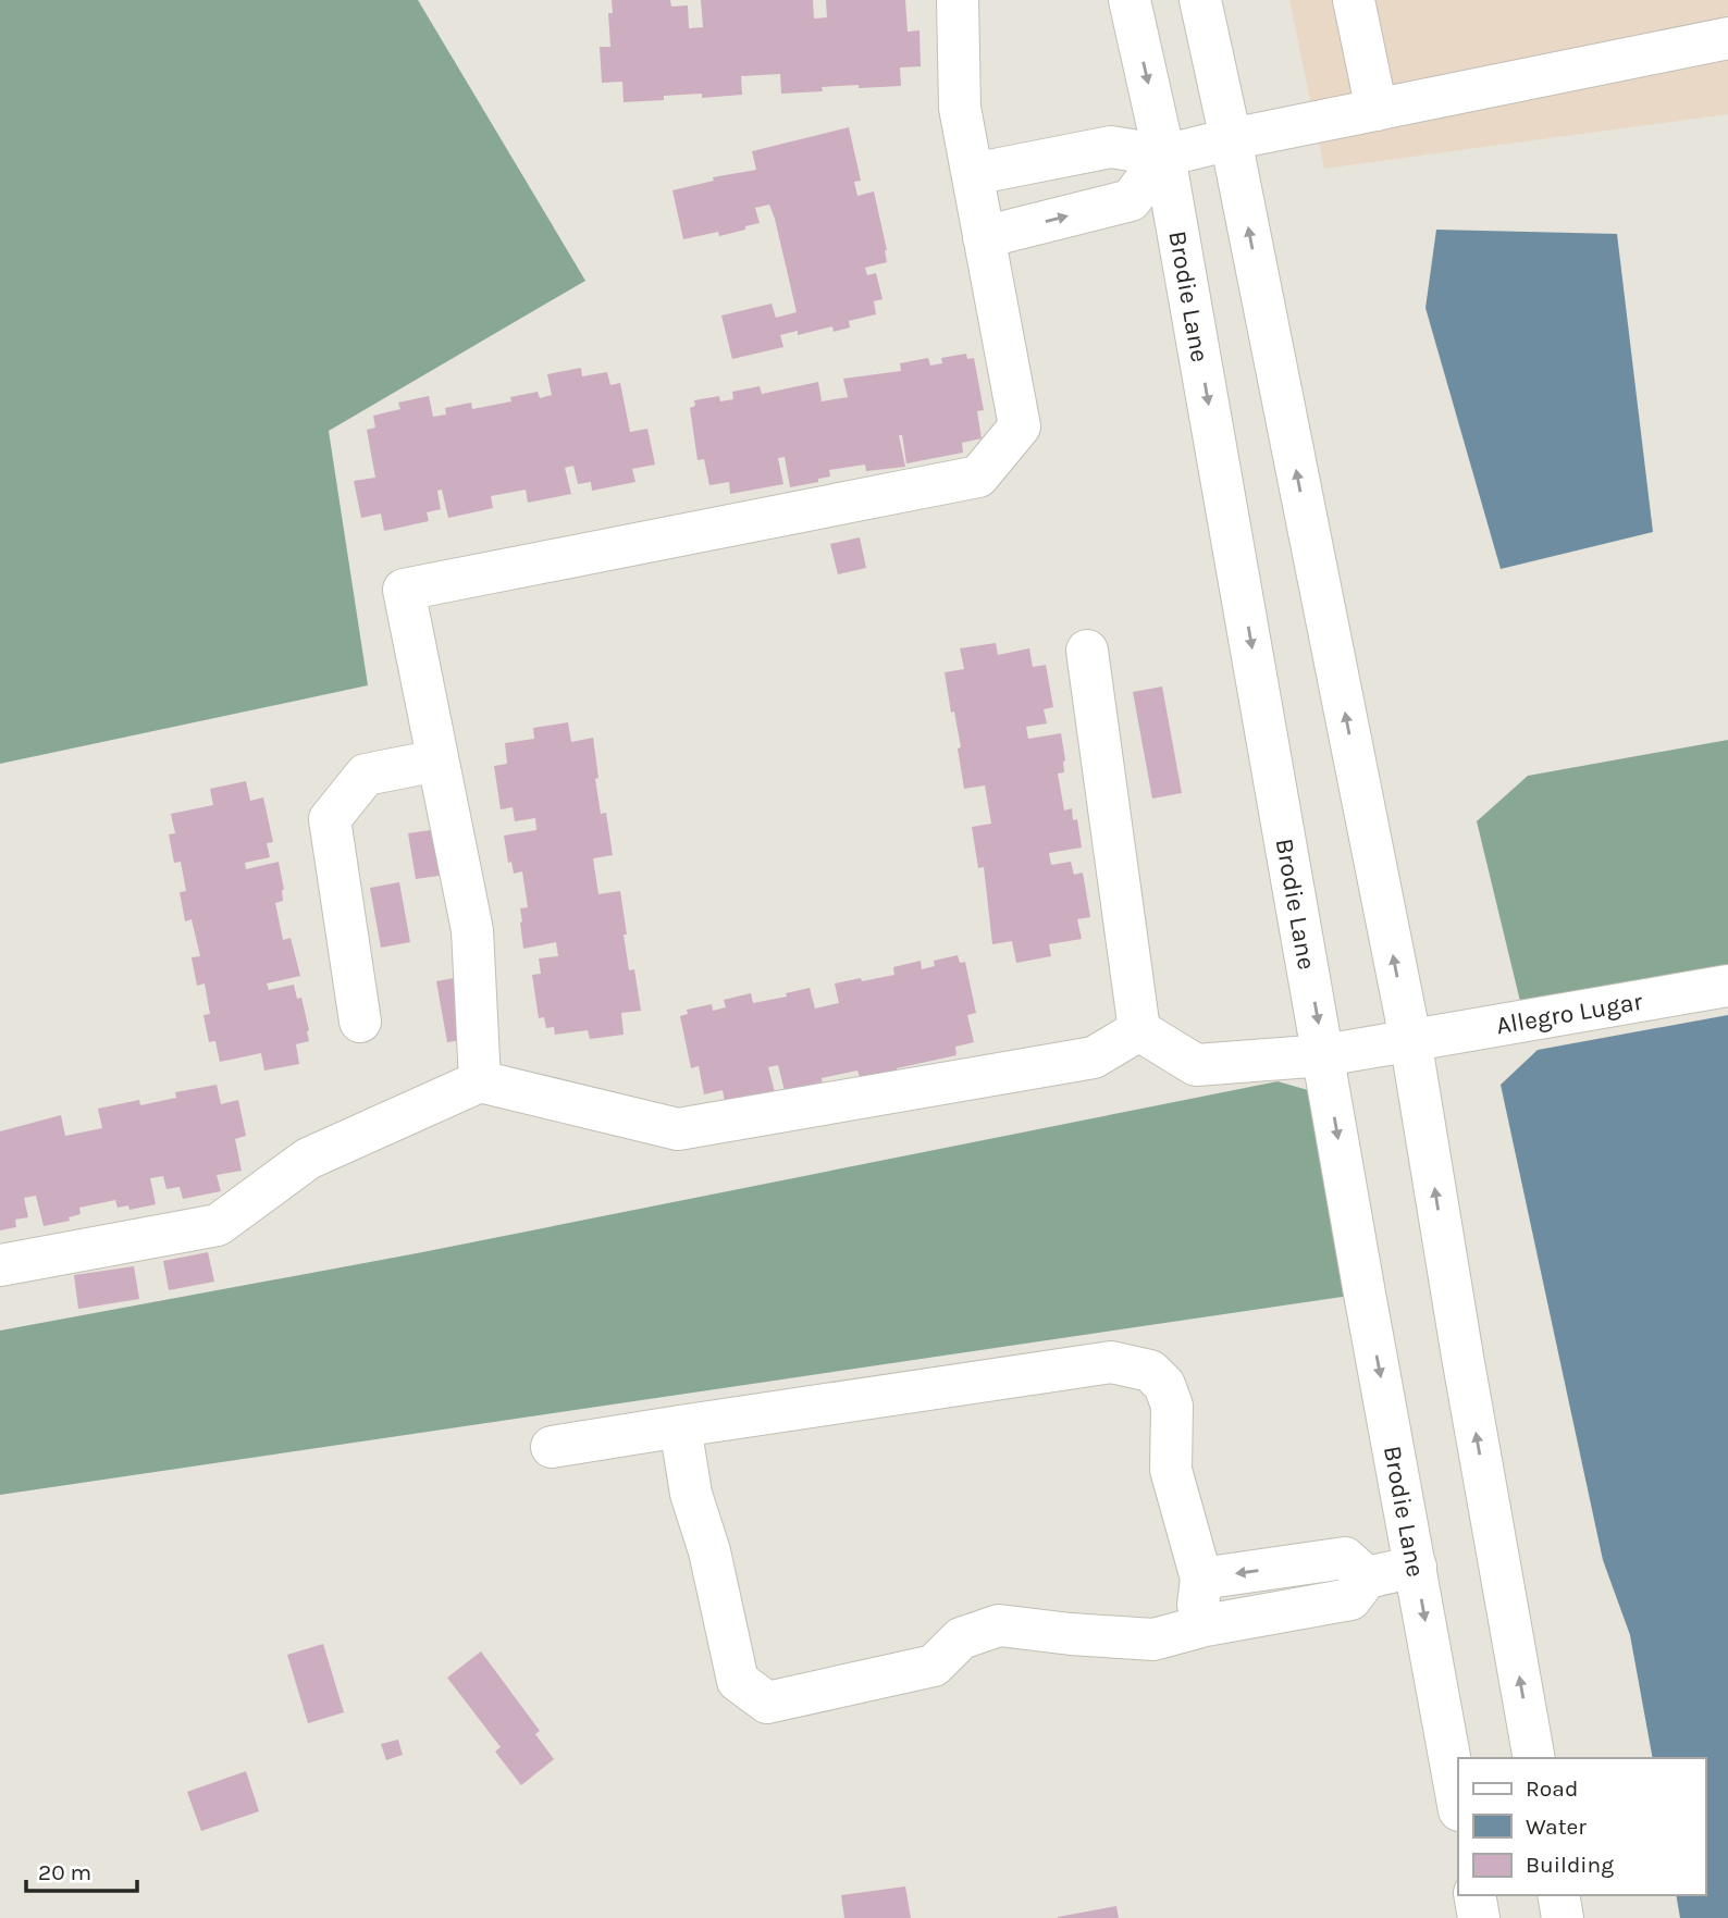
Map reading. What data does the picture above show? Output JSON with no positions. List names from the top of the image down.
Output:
{
  "streets": {
    "main road": ["Brodie Lane", "Allegro Lugar"]
  },
  "crossings": [
    ["Brodie Lane", "Allegro Lugar"]
  ],
  "legend": ["Road", "Water", "Building"],
  "scale_bar": "20 m"
}
